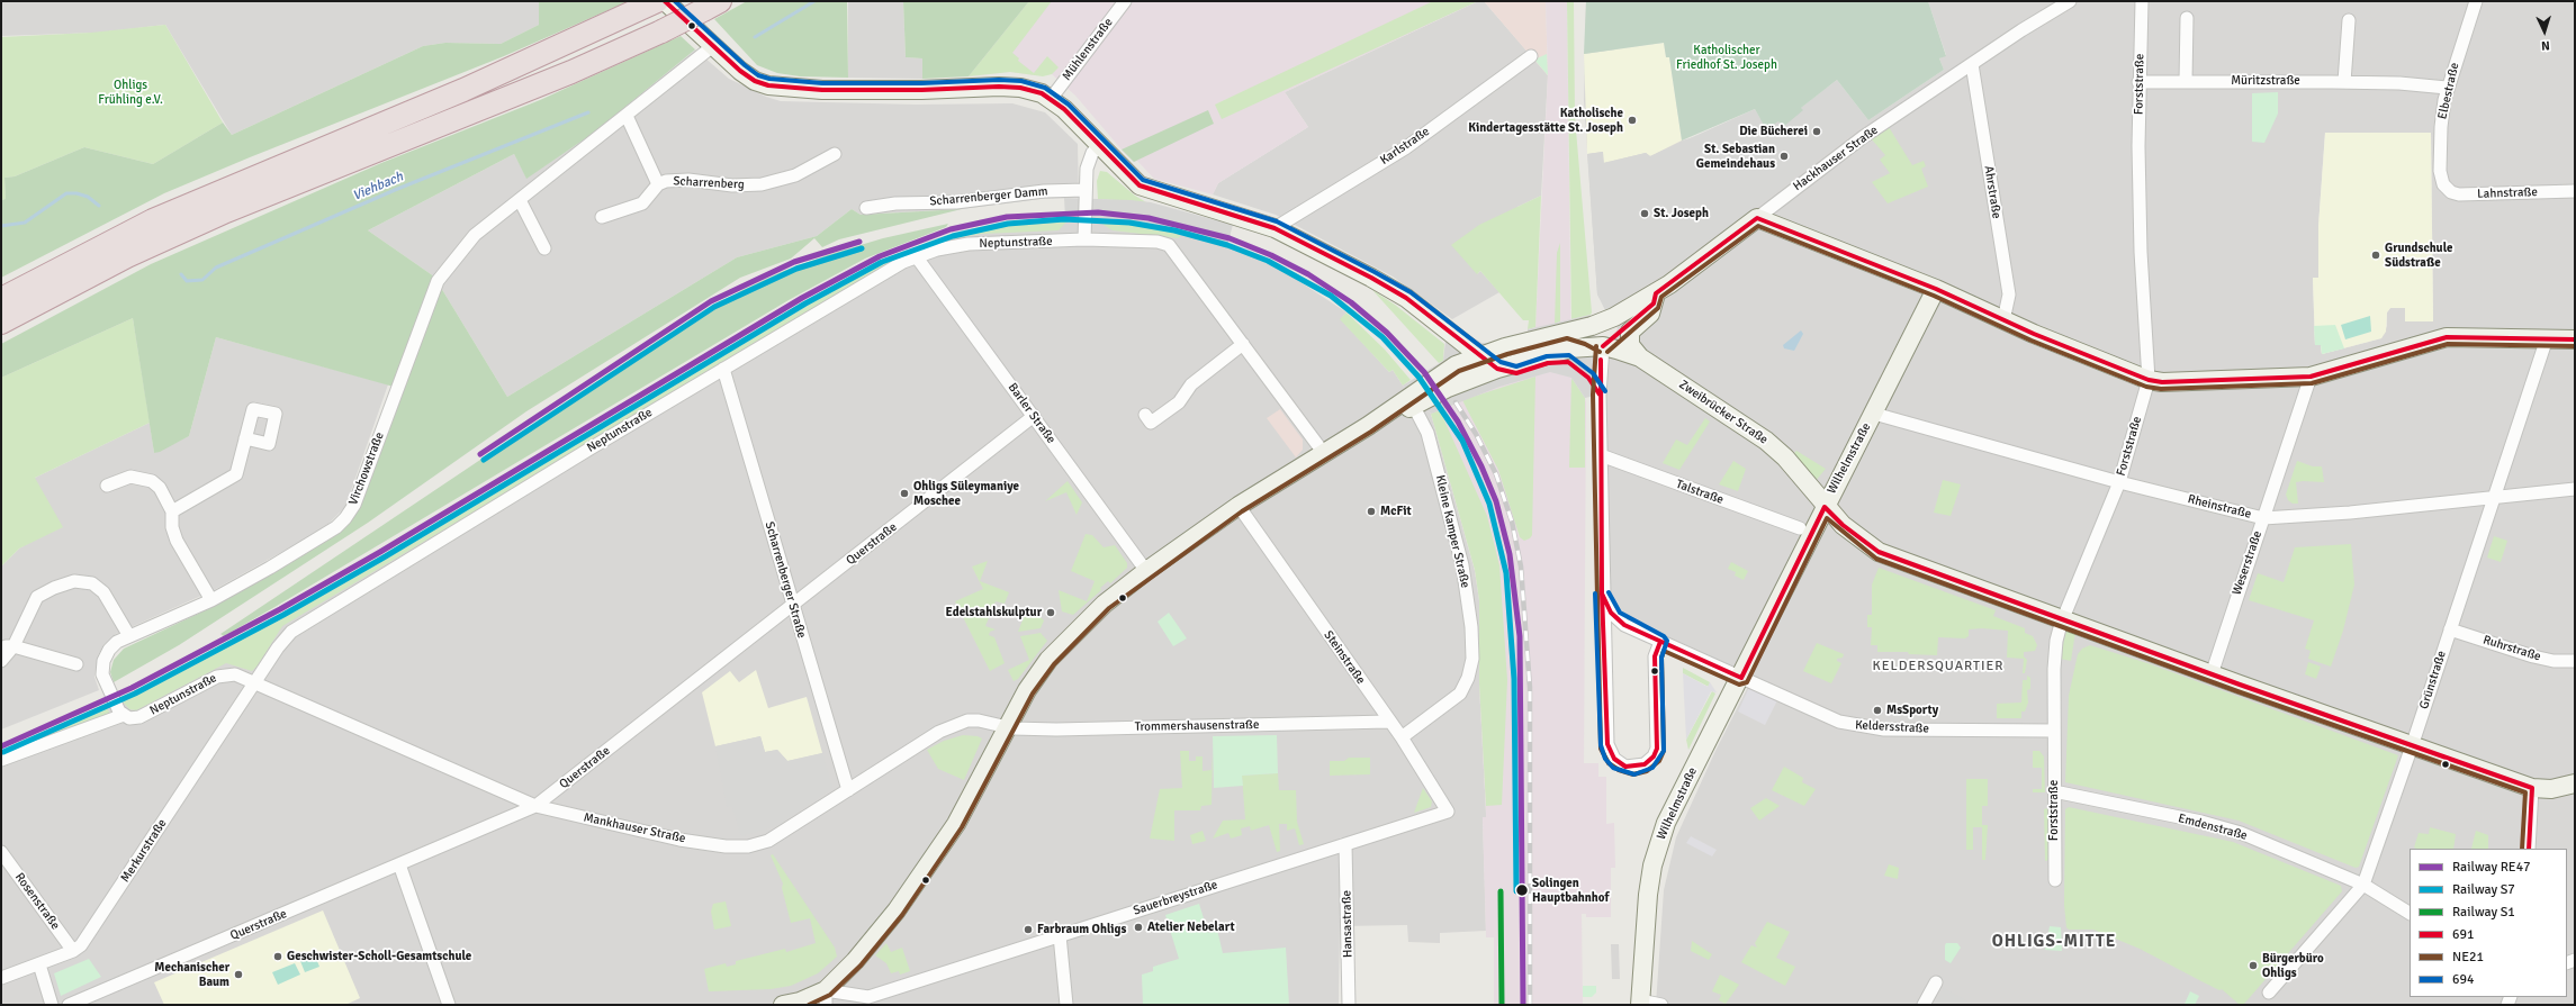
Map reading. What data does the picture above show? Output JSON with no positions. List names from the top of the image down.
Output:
{
  "streets": {
    "main road": ["Hackhauser Straße", "Zweibrücker Straße", "Wilhelmstraße"],
    "street": [
      "Mühlenstraße",
      "Müritzstraße",
      "Forststraße",
      "Elbestraße",
      "Karlstraße",
      "Scharrenberg",
      "Ahrstraße",
      "Lahnstraße",
      "Scharrenberger Damm",
      "Neptunstraße",
      "Barler Straße",
      "Virchowstraße",
      "Talstraße",
      "Rheinstraße",
      "Kleine Kamper Straße",
      "Querstraße",
      "Weserstraße",
      "Scharrenberger Straße",
      "Ruhrstraße",
      "Steinstraße",
      "Grünstraße",
      "Trommershausenstraße",
      "Keldersstraße",
      "Emdenstraße",
      "Mankhauser Straße",
      "Merkurstraße",
      "Sauerbreystraße",
      "Rosenstraße",
      "Hansastraße"
    ]
  },
  "crossings": [
    ["Müritzstraße", "Forststraße"],
    ["Müritzstraße", "Elbestraße"],
    ["Forststraße", "Rheinstraße"],
    ["Forststraße", "Keldersstraße"],
    ["Forststraße", "Emdenstraße"],
    ["Elbestraße", "Lahnstraße"],
    ["Hackhauser Straße", "Ahrstraße"],
    ["Hackhauser Straße", "Kleine Kamper Straße"],
    ["Scharrenberg", "Virchowstraße"],
    ["Neptunstraße", "Barler Straße"],
    ["Neptunstraße", "Virchowstraße"],
    ["Neptunstraße", "Scharrenberger Straße"],
    ["Neptunstraße", "Mankhauser Straße"],
    ["Neptunstraße", "Merkurstraße"],
    ["Zweibrücker Straße", "Wilhelmstraße"],
    ["Barler Straße", "Querstraße"],
    ["Wilhelmstraße", "Rheinstraße"],
    ["Wilhelmstraße", "Keldersstraße"],
    ["Rheinstraße", "Weserstraße"],
    ["Rheinstraße", "Grünstraße"],
    ["Kleine Kamper Straße", "Steinstraße"],
    ["Querstraße", "Scharrenberger Straße"],
    ["Querstraße", "Mankhauser Straße"],
    ["Scharrenberger Straße", "Mankhauser Straße"],
    ["Ruhrstraße", "Grünstraße"],
    ["Steinstraße", "Trommershausenstraße"],
    ["Steinstraße", "Sauerbreystraße"],
    ["Grünstraße", "Emdenstraße"],
    ["Trommershausenstraße", "Mankhauser Straße"],
    ["Mankhauser Straße", "Merkurstraße"],
    ["Merkurstraße", "Rosenstraße"],
    ["Sauerbreystraße", "Hansastraße"]
  ],
  "districts": ["KELDERSQUARTIER", "OHLIGS-MITTE"],
  "water": ["Viehbach"],
  "parks": ["Katholischer Friedhof St. Joseph", "Ohligs Frühling e.V."],
  "places": [
    "Katholische Kindertagesstätte St. Joseph",
    "Die Bücherei",
    "St. Sebastian Gemeindehaus",
    "St. Joseph",
    "Grundschule Südstraße",
    "Ohligs Süleymaniye Moschee",
    "McFit",
    "Edelstahlskulptur",
    "MsSporty",
    "Solingen Hauptbahnhof",
    "Atelier Nebelart",
    "Farbraum Ohligs",
    "Geschwister-Scholl-Gesamtschule",
    "Bürgerbüro Ohligs",
    "Mechanischer Baum"
  ],
  "lines": [
    "transit line 691",
    "transit line 694",
    "rail line RE47",
    "rail line S7",
    "transit line NE21",
    "rail line S1"
  ],
  "legend": [
    "Railway RE47",
    "Railway S7",
    "Railway S1",
    "691",
    "NE21",
    "694"
  ],
  "north": "bottom"
}
